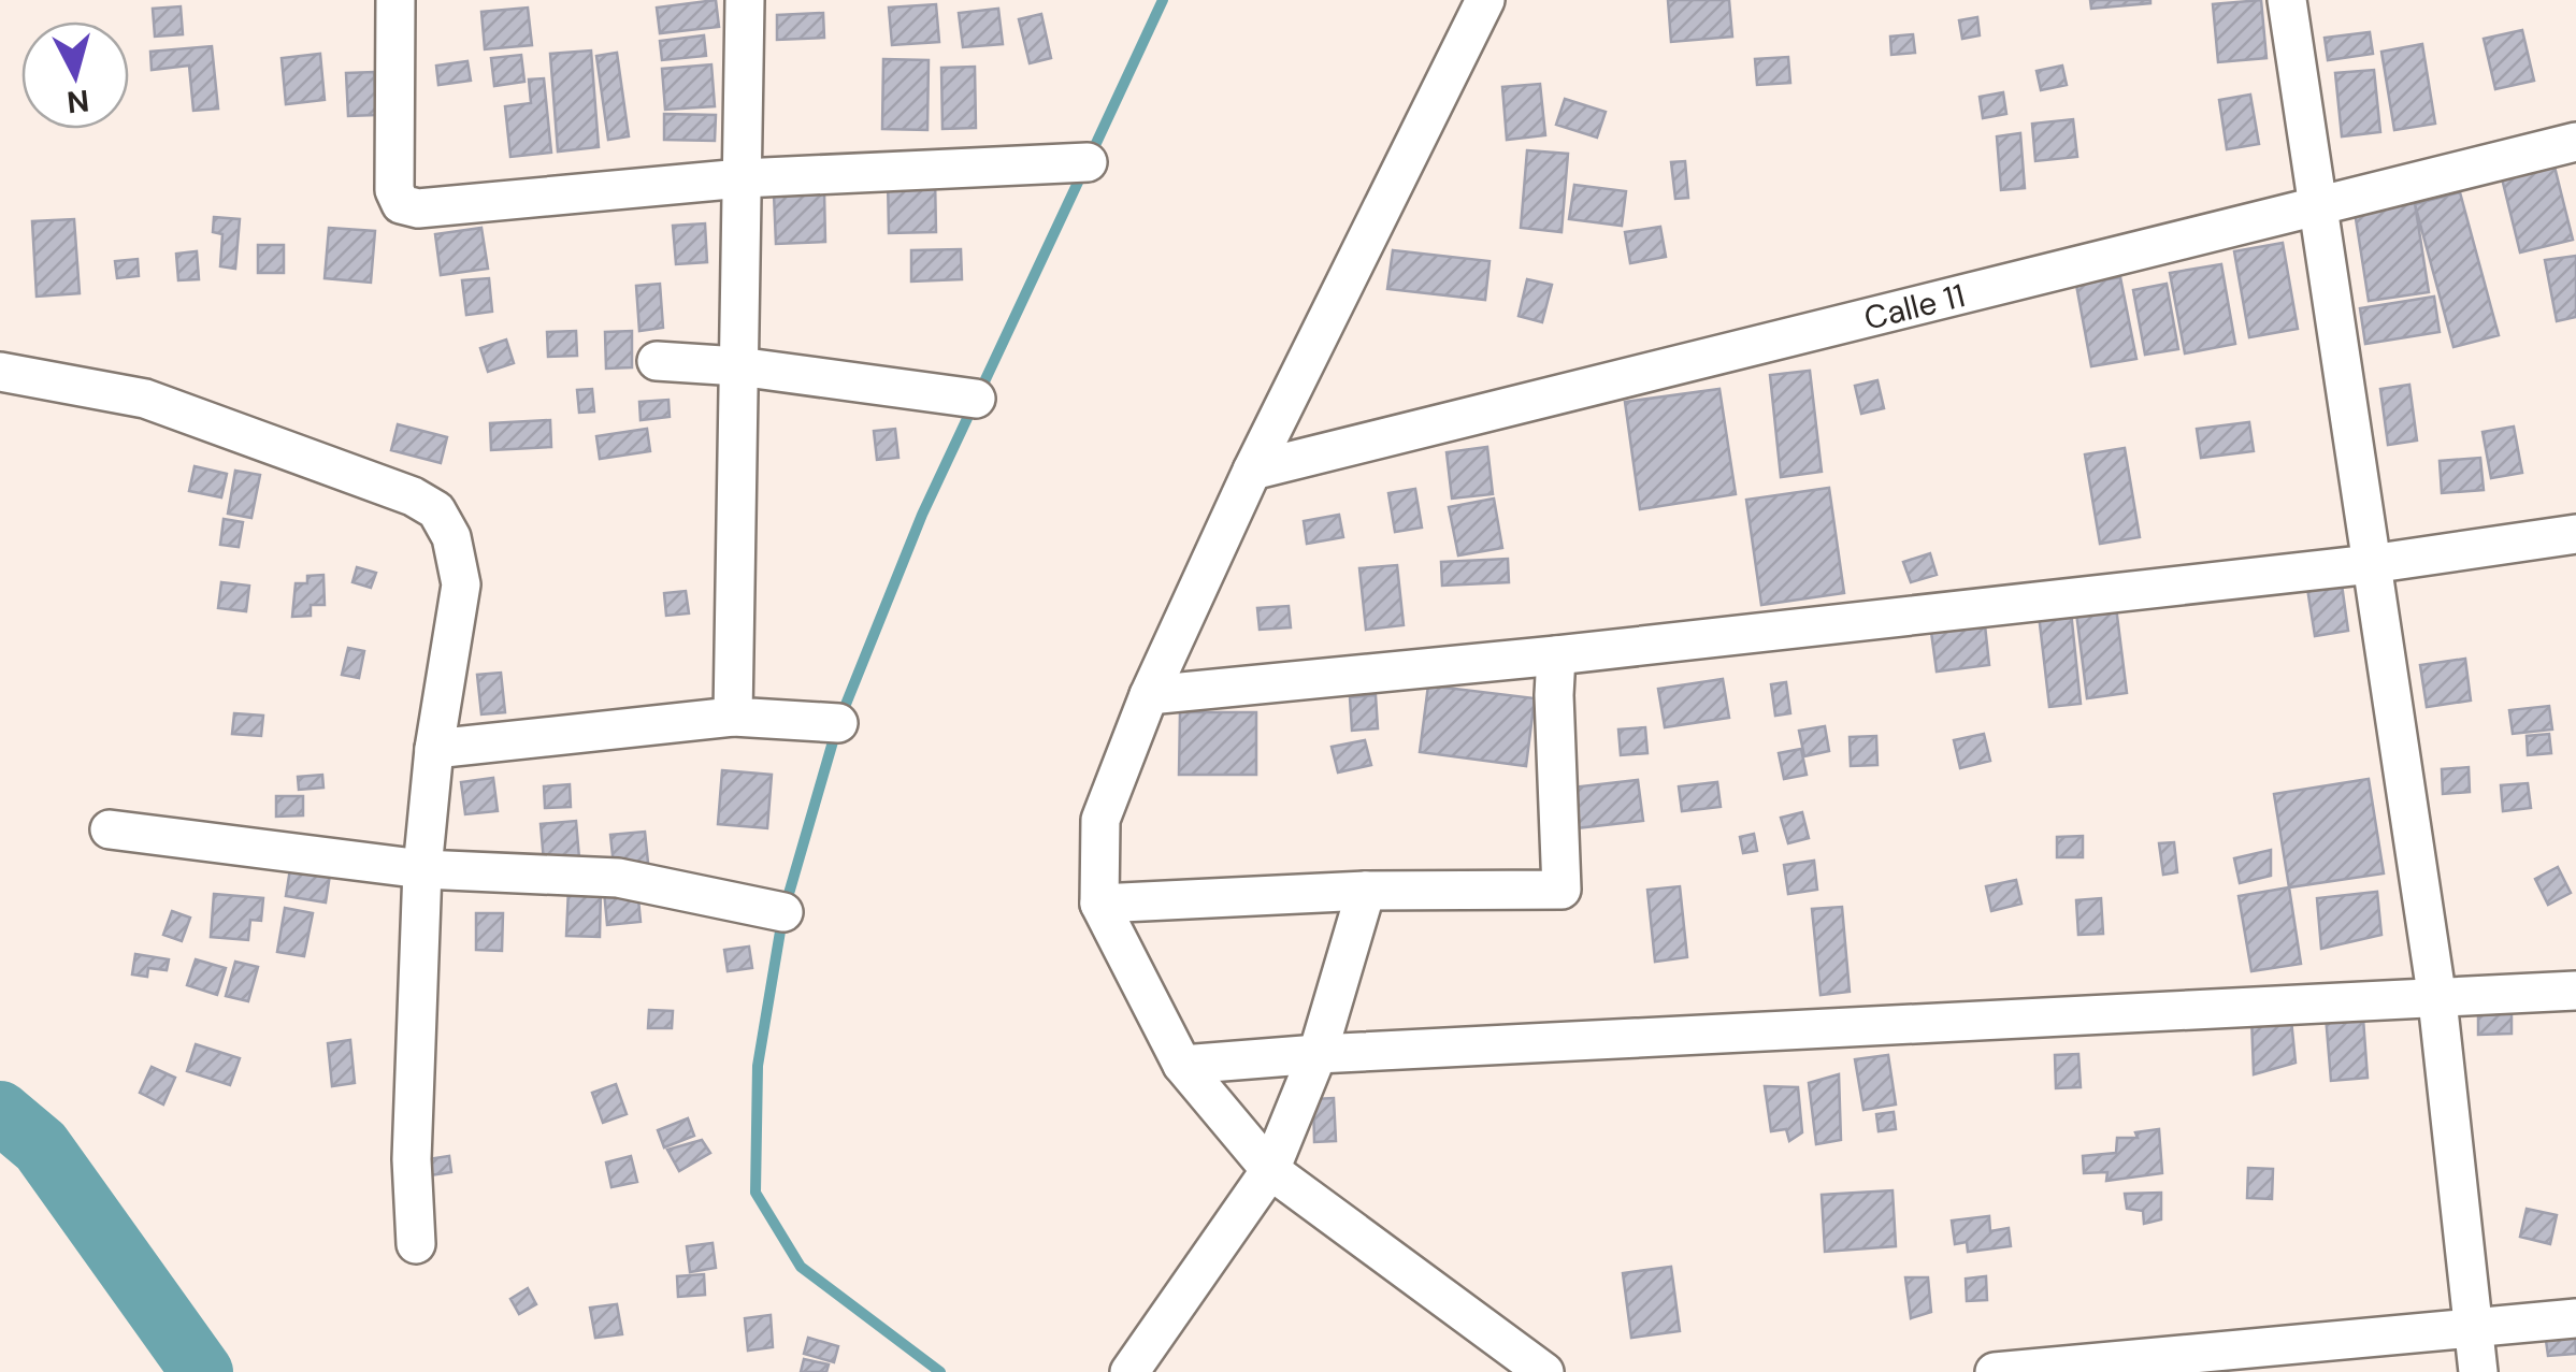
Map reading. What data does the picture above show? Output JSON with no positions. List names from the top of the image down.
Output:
{
  "streets": {
    "street": ["Calle 11"]
  },
  "north": "bottom"
}
